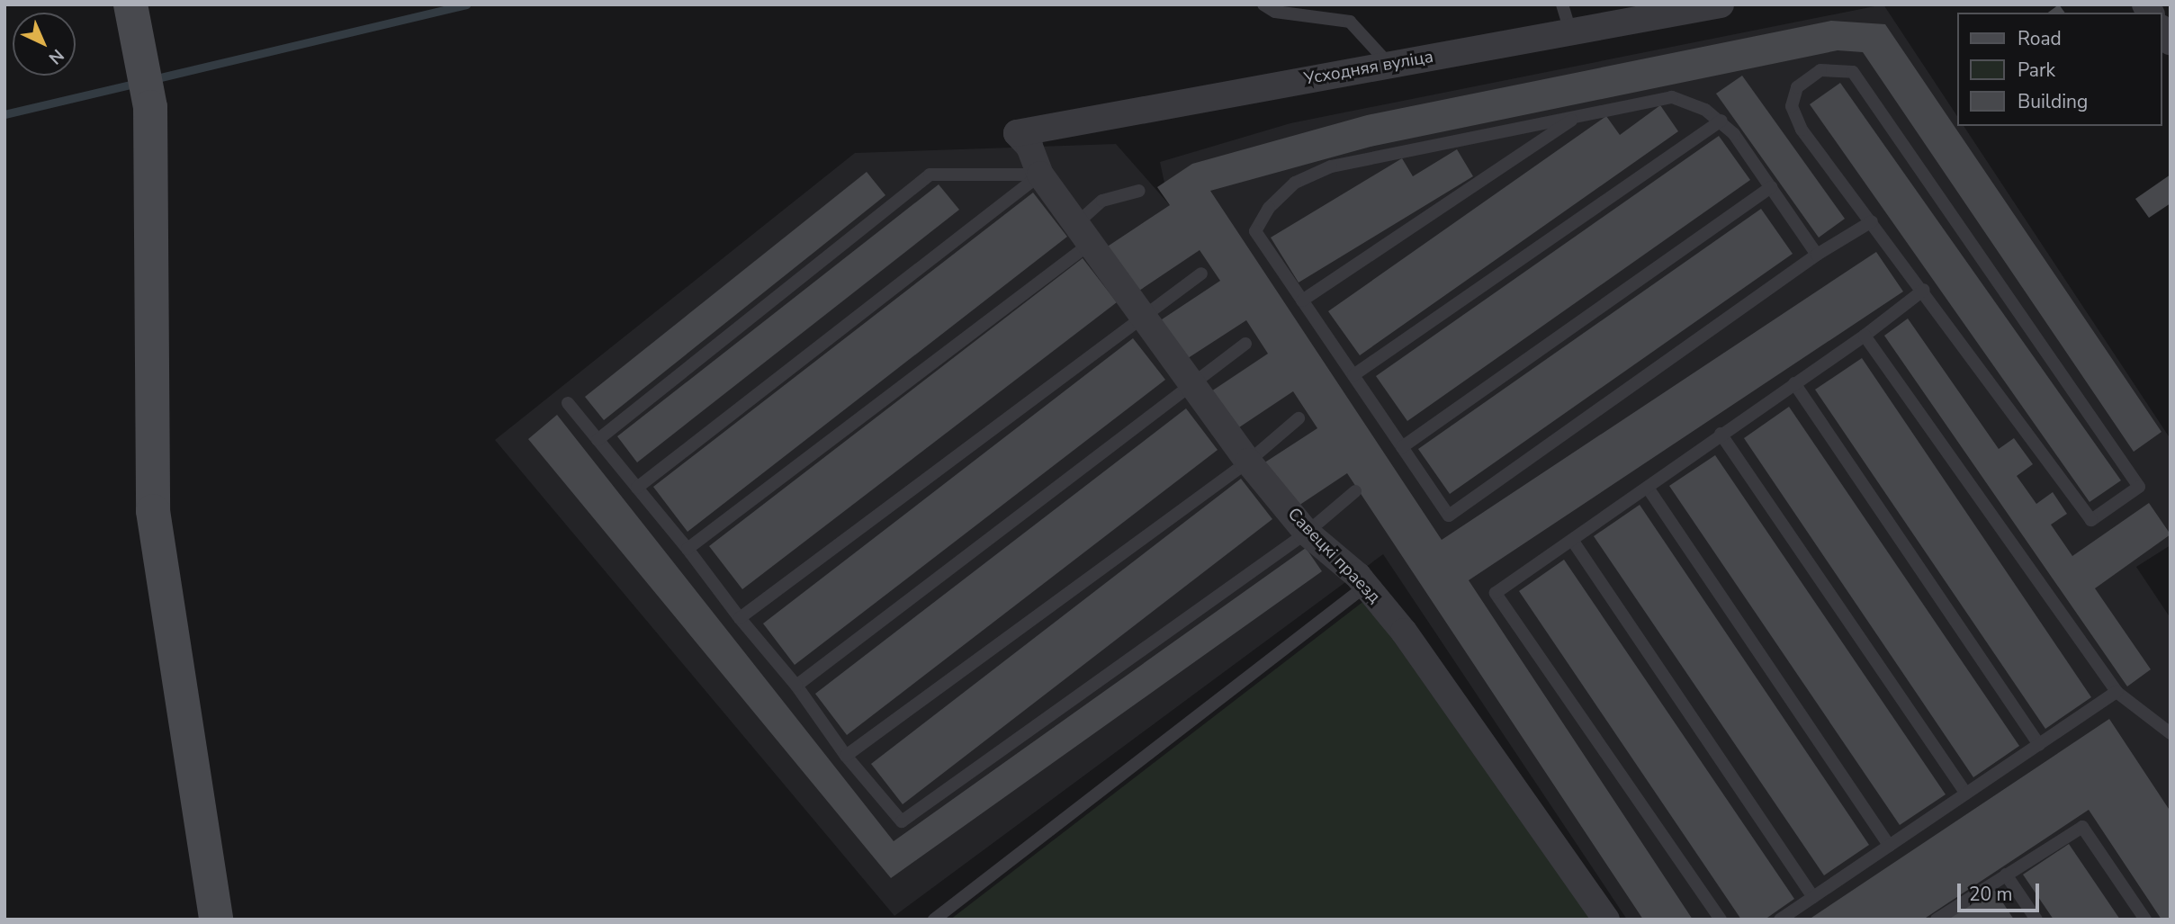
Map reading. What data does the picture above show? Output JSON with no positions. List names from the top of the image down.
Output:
{
  "streets": {
    "street": ["Усходняя вуліца", "Савецкі праезд"]
  },
  "crossings": [
    ["Усходняя вуліца", "Савецкі праезд"]
  ],
  "legend": ["Road", "Park", "Building"],
  "scale_bar": "20 m",
  "north": "bottom right"
}
